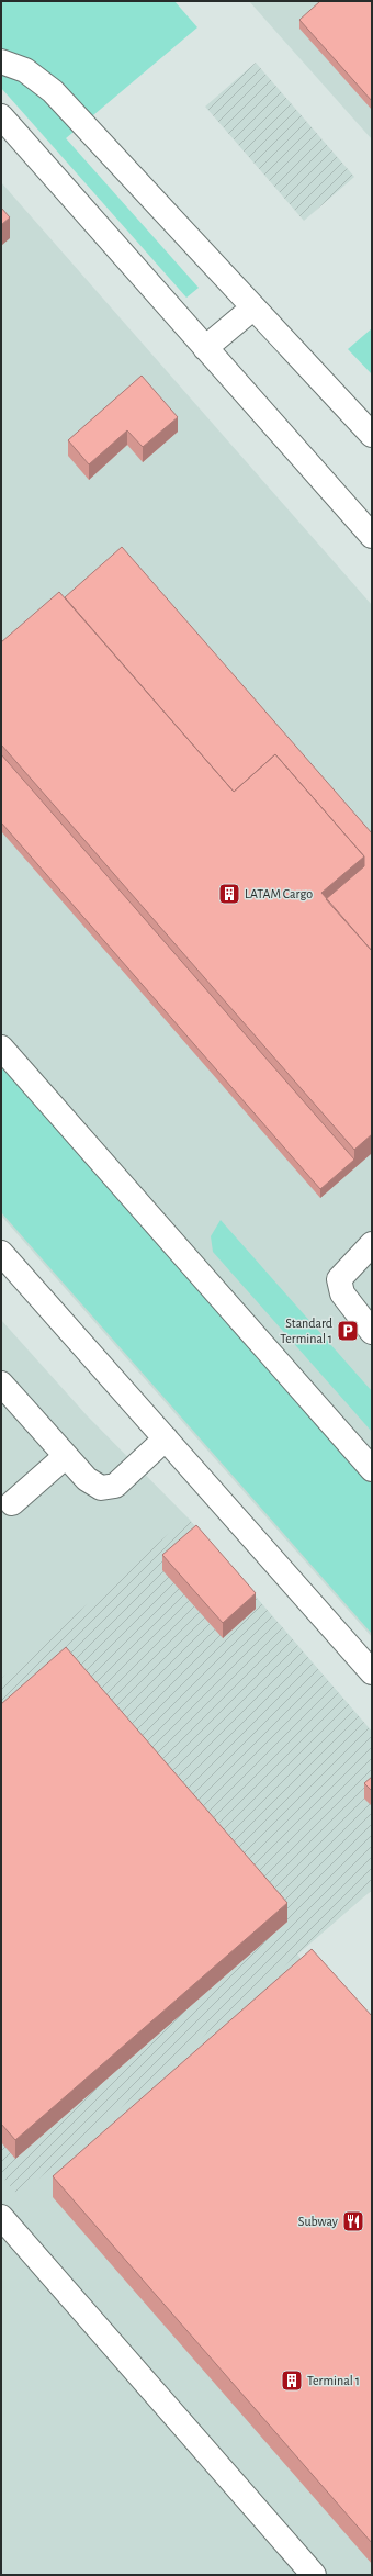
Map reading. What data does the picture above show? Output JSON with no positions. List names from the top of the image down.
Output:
{
  "places": {
    "building": ["LATAM Cargo", "Terminal 1"],
    "parking": ["Standard Terminal 1"],
    "restaurant": ["Subway"]
  }
}
